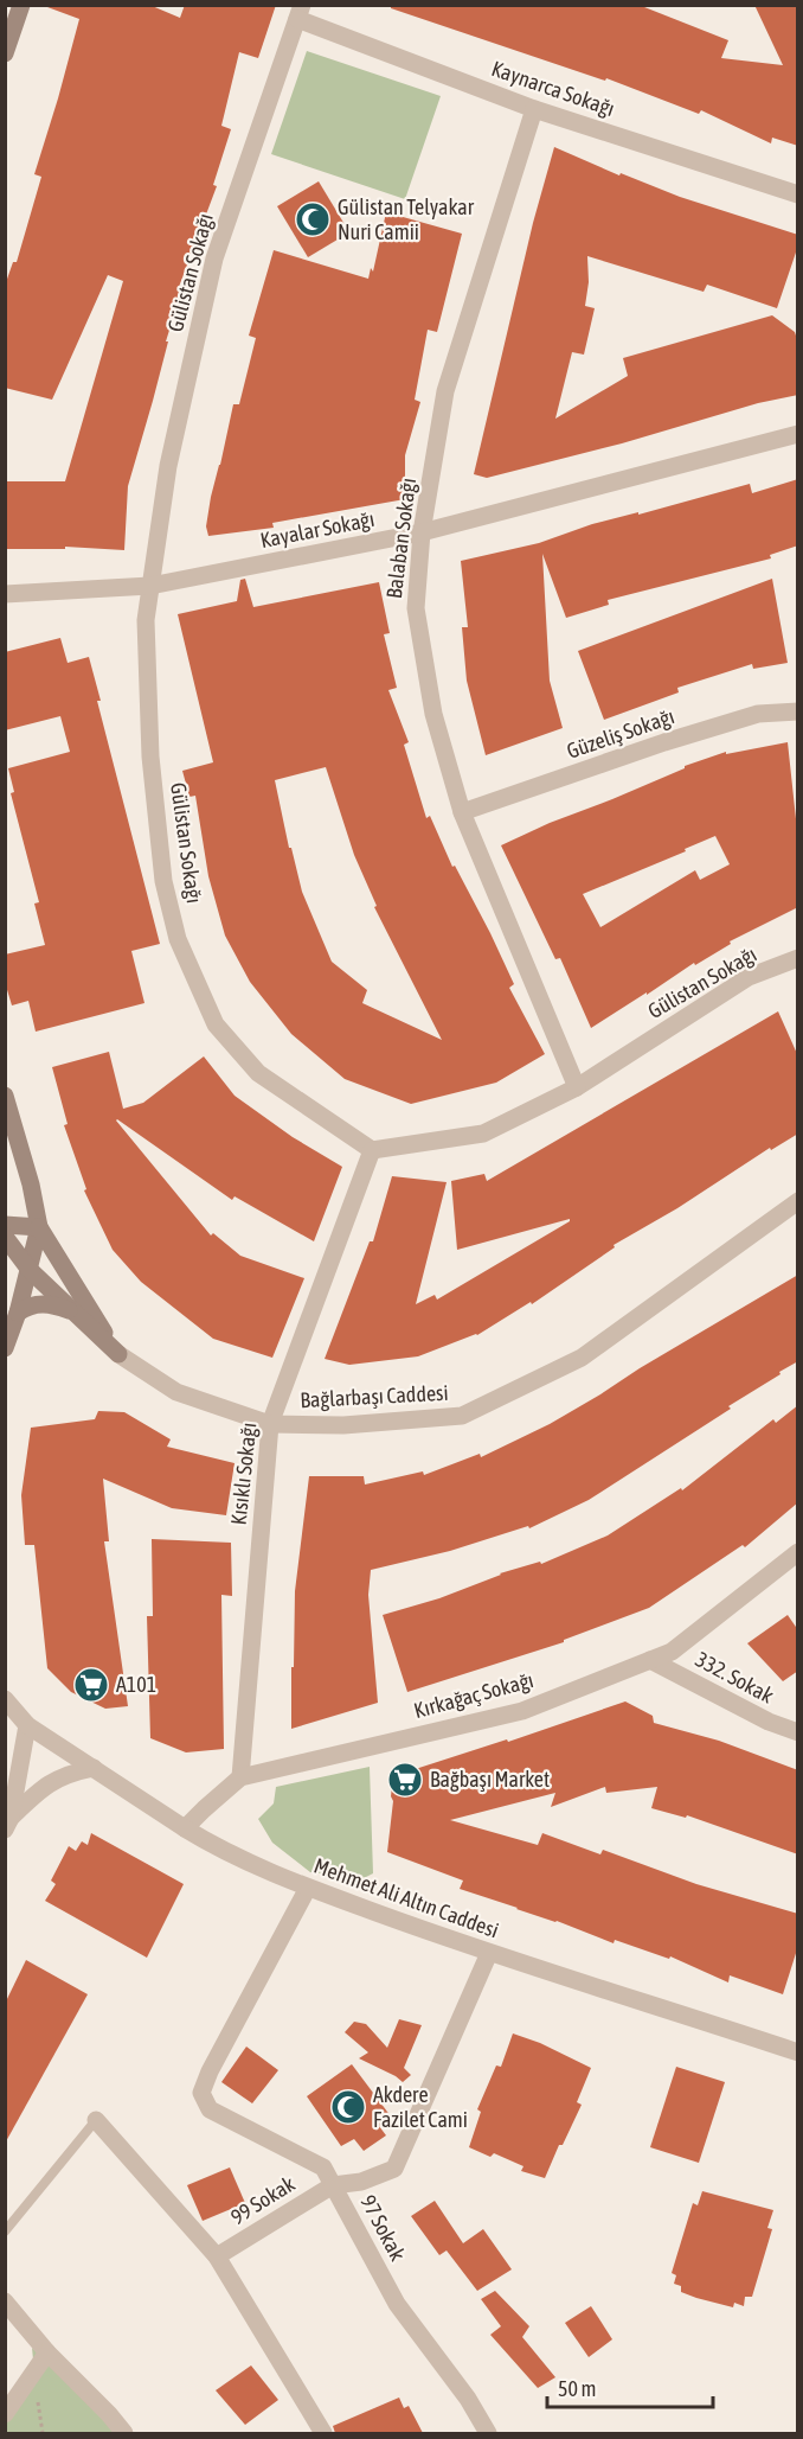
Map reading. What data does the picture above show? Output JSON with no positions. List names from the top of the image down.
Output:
{
  "streets": {
    "main road": ["Bağlarbaşı Caddesi"],
    "street": [
      "Kaynarca Sokağı",
      "Gülistan Sokağı",
      "Kayalar Sokağı",
      "Balaban Sokağı",
      "Güzeliş Sokağı",
      "Kısıklı Sokağı",
      "332. Sokak",
      "Kırkağaç Sokağı",
      "Mehmet Ali Altın Caddesi",
      "99 Sokak",
      "97 Sokak"
    ]
  },
  "crossings": [
    ["Kaynarca Sokağı", "Gülistan Sokağı"],
    ["Kaynarca Sokağı", "Balaban Sokağı"],
    ["Gülistan Sokağı", "Kayalar Sokağı"],
    ["Gülistan Sokağı", "Balaban Sokağı"],
    ["Gülistan Sokağı", "Kısıklı Sokağı"],
    ["Kayalar Sokağı", "Balaban Sokağı"],
    ["Balaban Sokağı", "Güzeliş Sokağı"],
    ["Bağlarbaşı Caddesi", "Kısıklı Sokağı"],
    ["Kısıklı Sokağı", "Kırkağaç Sokağı"],
    ["332. Sokak", "Kırkağaç Sokağı"],
    ["Kırkağaç Sokağı", "Mehmet Ali Altın Caddesi"],
    ["Mehmet Ali Altın Caddesi", "97 Sokak"],
    ["99 Sokak", "97 Sokak"]
  ],
  "places": {
    "mosque": ["Gülistan Telyakar Nuri Camii", "Akdere Fazilet Cami"],
    "supermarket": ["A101", "Bağbaşı Market"]
  },
  "scale_bar": "50 m"
}
